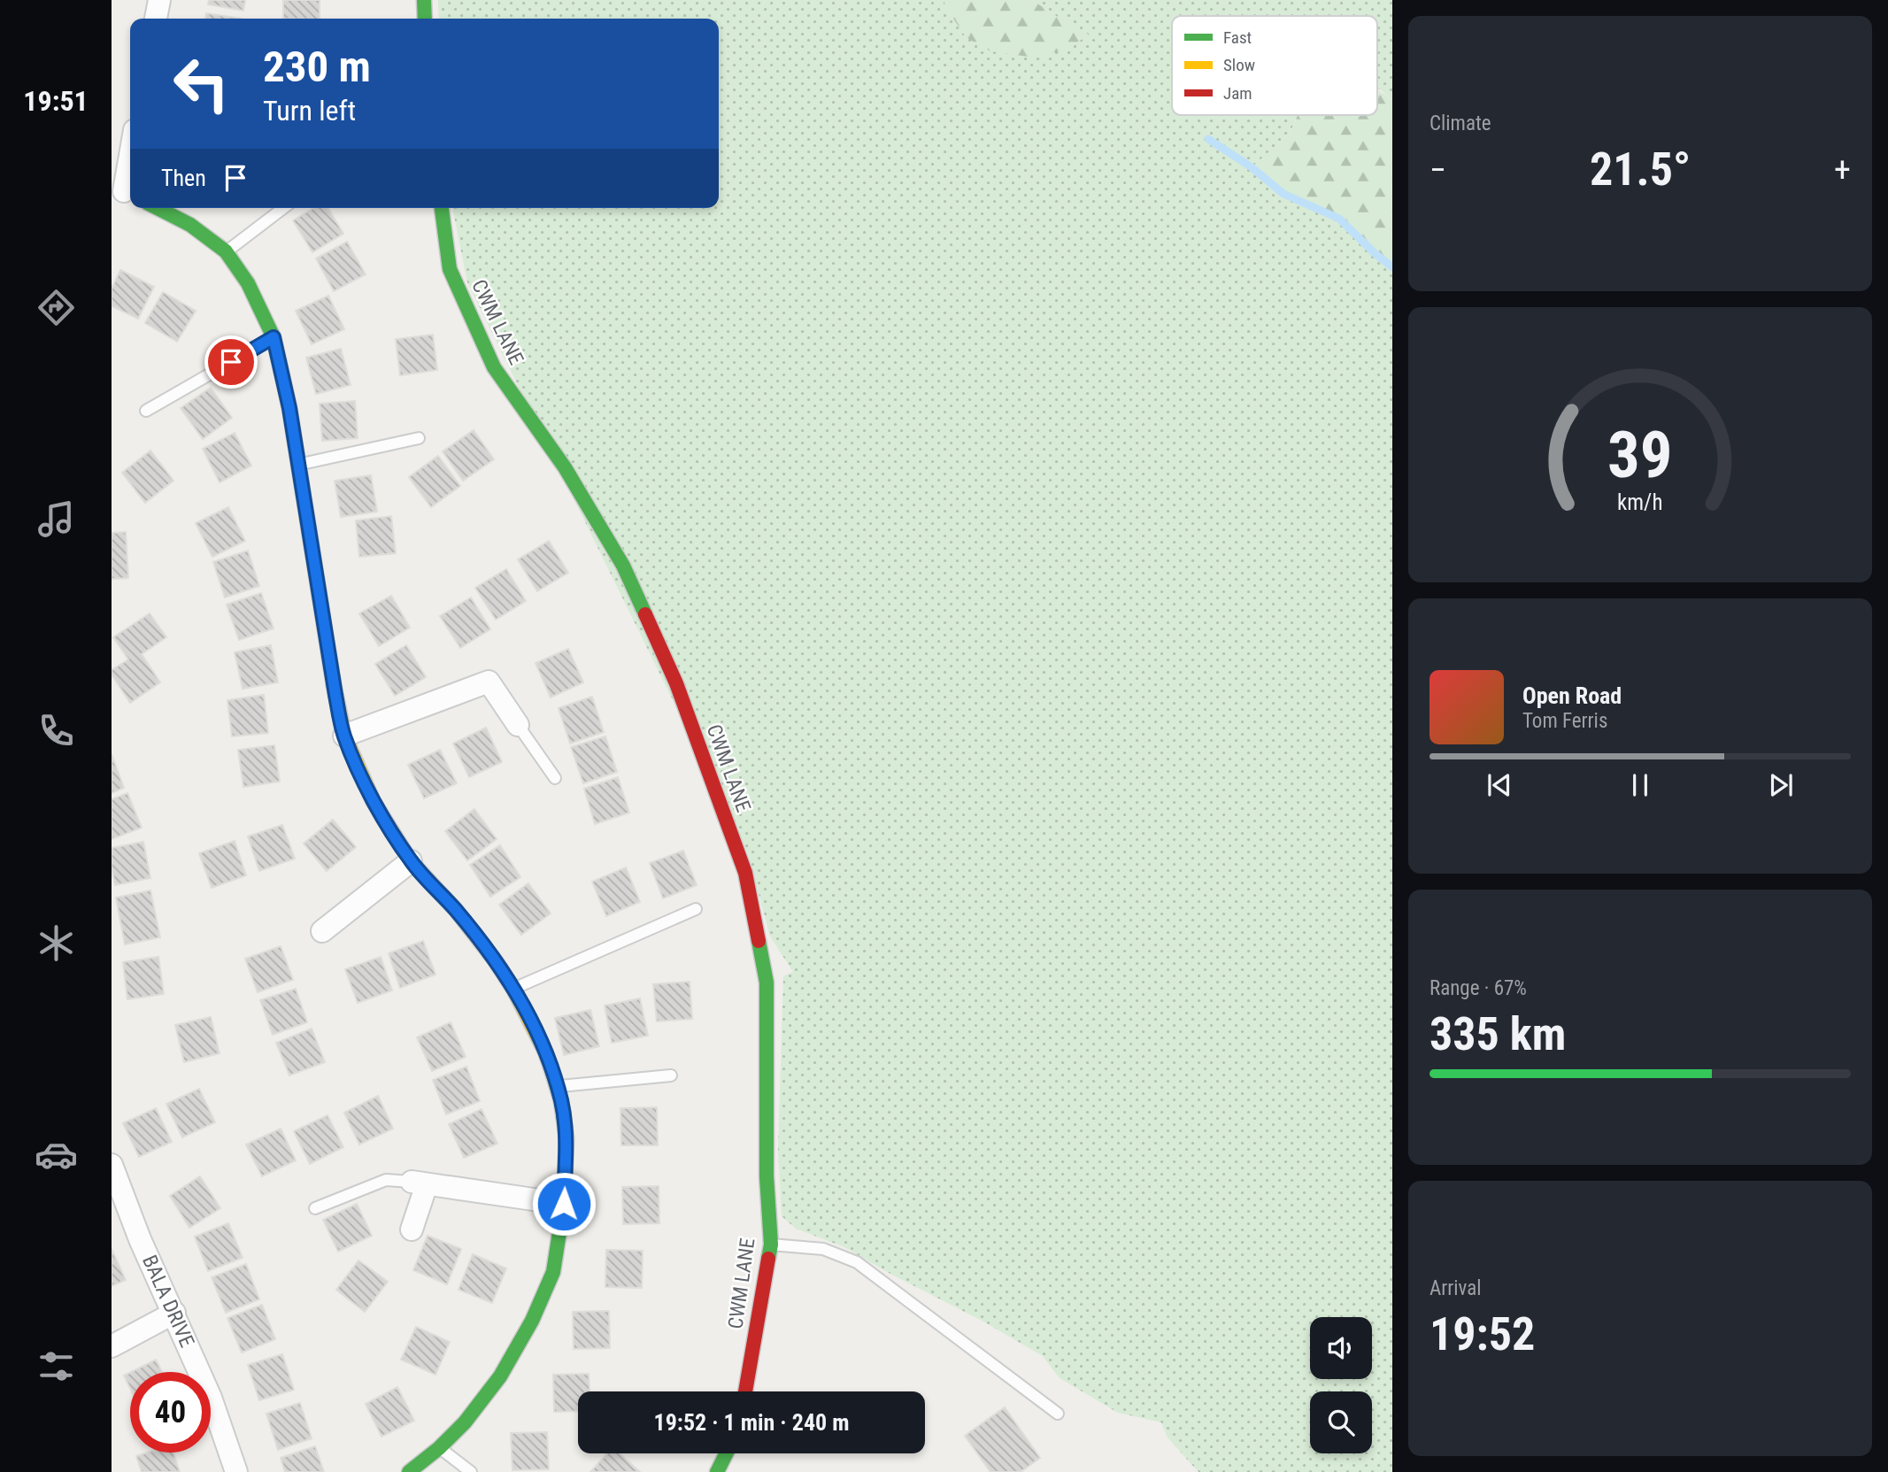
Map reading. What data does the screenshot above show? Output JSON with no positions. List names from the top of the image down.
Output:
{
  "streets": {
    "street": ["CWM LANE", "BALA DRIVE"]
  },
  "legend": ["Fast", "Slow", "Jam"],
  "page": {
    "tabs": "19:51",
    "tile": [
      "Climate",
      ["Range · 67%", "335 km"],
      ["Arrival", "19:52"]
    ],
    "turn": ["230 m", "Turn left"],
    "heat": ["−", "21.5°", "+"],
    "then": "Then",
    "song": ["Open Road", "Tom Ferris"],
    "limit": "40",
    "trip": "19:52 · 1 min · 240 m",
    "gauge": ["39", "km/h"]
  }
}
